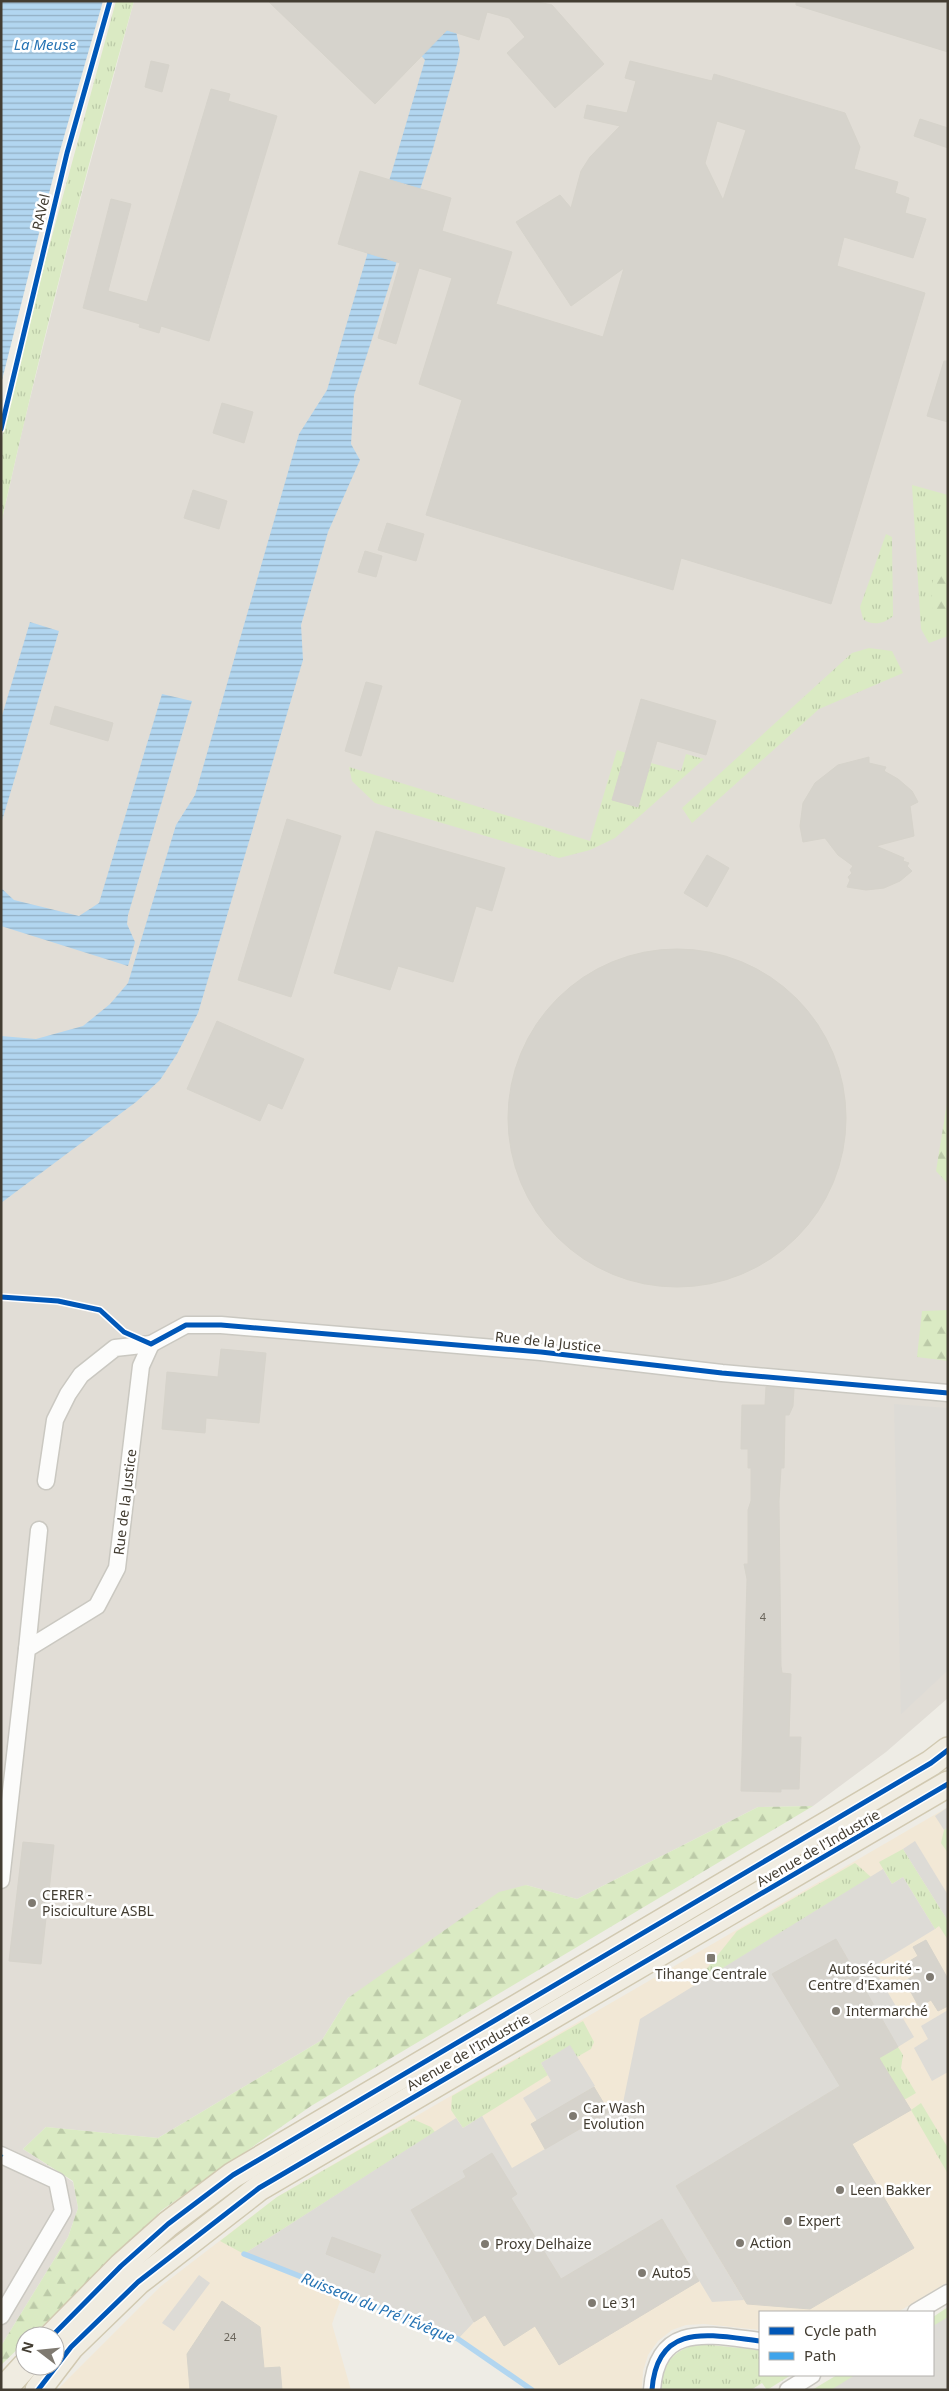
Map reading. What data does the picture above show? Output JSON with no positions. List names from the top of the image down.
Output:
{
  "streets": {
    "main road": ["Avenue de l'Industrie"],
    "street": ["Rue de la Justice"],
    "cycle path": ["RAVel"]
  },
  "water": ["La Meuse", "Ruisseau du Pré l'Évêque"],
  "places": {
    "other": [
      "CERER - Pisciculture ASBL",
      "Autosécurité - Centre d'Examen",
      "Intermarché",
      "Car Wash Evolution",
      "Leen Bakker",
      "Expert",
      "Action",
      "Proxy Delhaize",
      "Auto5",
      "Le 31"
    ],
    "transit": ["Tihange Centrale"]
  },
  "house_numbers": ["4", "24"],
  "legend": ["Cycle path", "Path"],
  "north": "left"
}
